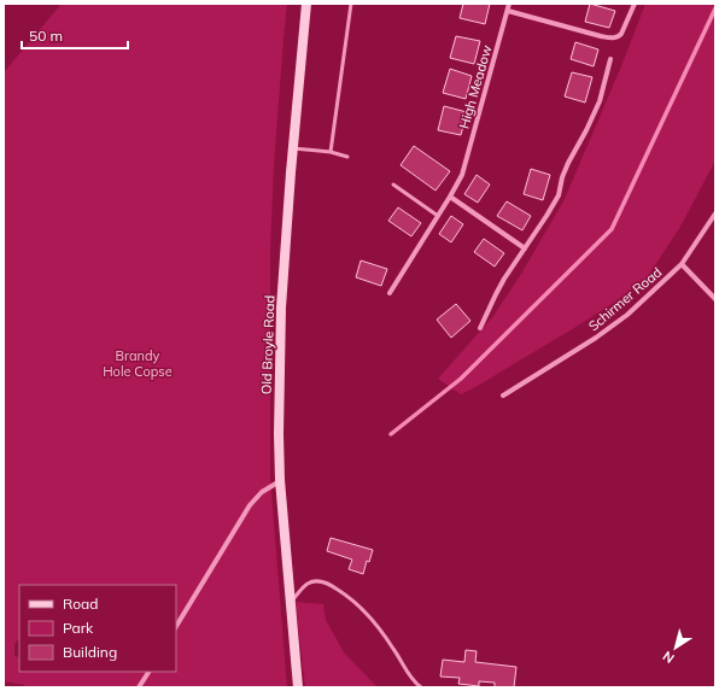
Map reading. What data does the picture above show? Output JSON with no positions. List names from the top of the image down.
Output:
{
  "streets": {
    "main road": ["Old Broyle Road"],
    "street": ["High Meadow", "Schirmer Road"]
  },
  "parks": ["Brandy Hole Copse"],
  "legend": ["Road", "Park", "Building"],
  "scale_bar": "50 m",
  "north": "bottom left"
}
